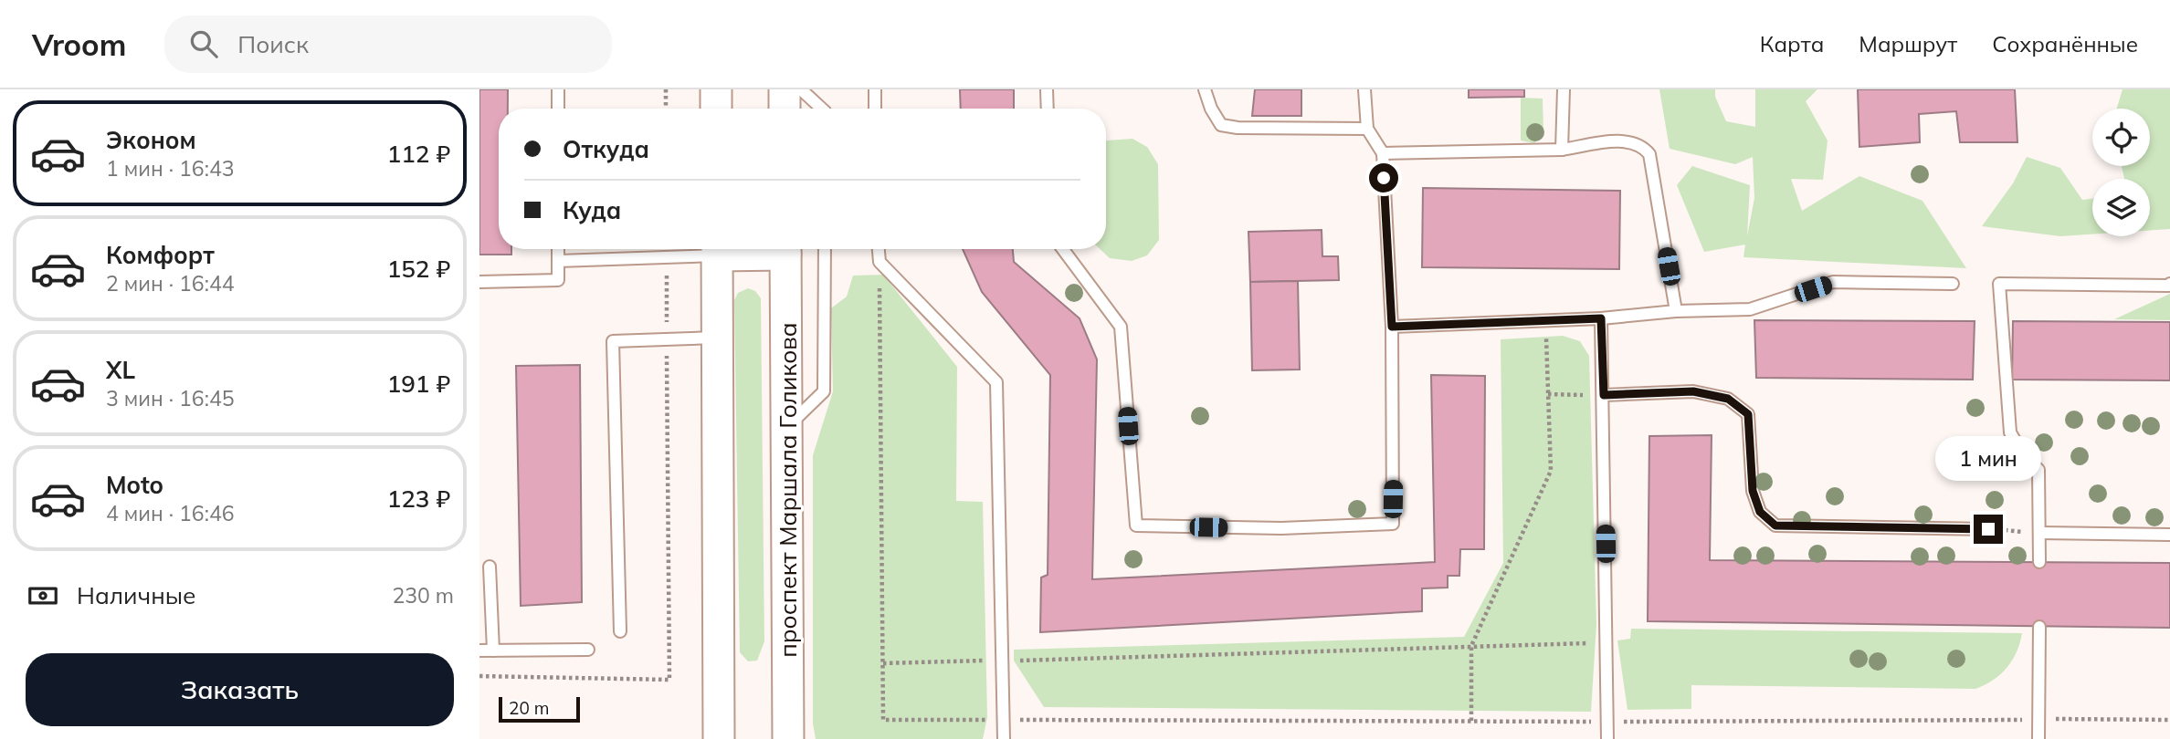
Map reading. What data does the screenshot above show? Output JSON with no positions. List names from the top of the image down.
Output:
{
  "streets": {
    "main road": ["проспект Маршала Голикова"]
  },
  "scale_bar": "20 m",
  "page": {
    "header": "Vroom",
    "search": "Поиск",
    "nav": ["Карта", "Маршрут", "Сохранённые"],
    "list": [
      {
        "name": "Эконом",
        "note": "1 мин · 16:43",
        "value": "112 ₽"
      },
      {
        "name": "Комфорт",
        "note": "2 мин · 16:44",
        "value": "152 ₽"
      },
      {
        "name": "XL",
        "note": "3 мин · 16:45",
        "value": "191 ₽"
      },
      {
        "name": "Moto",
        "note": "4 мин · 16:46",
        "value": "123 ₽"
      }
    ],
    "banner": ["Откуда", "Куда"],
    "bubble": "1 мин",
    "pay": ["Наличные", "230 m"],
    "buttons": "Заказать",
    "scale": "20 m"
  }
}
